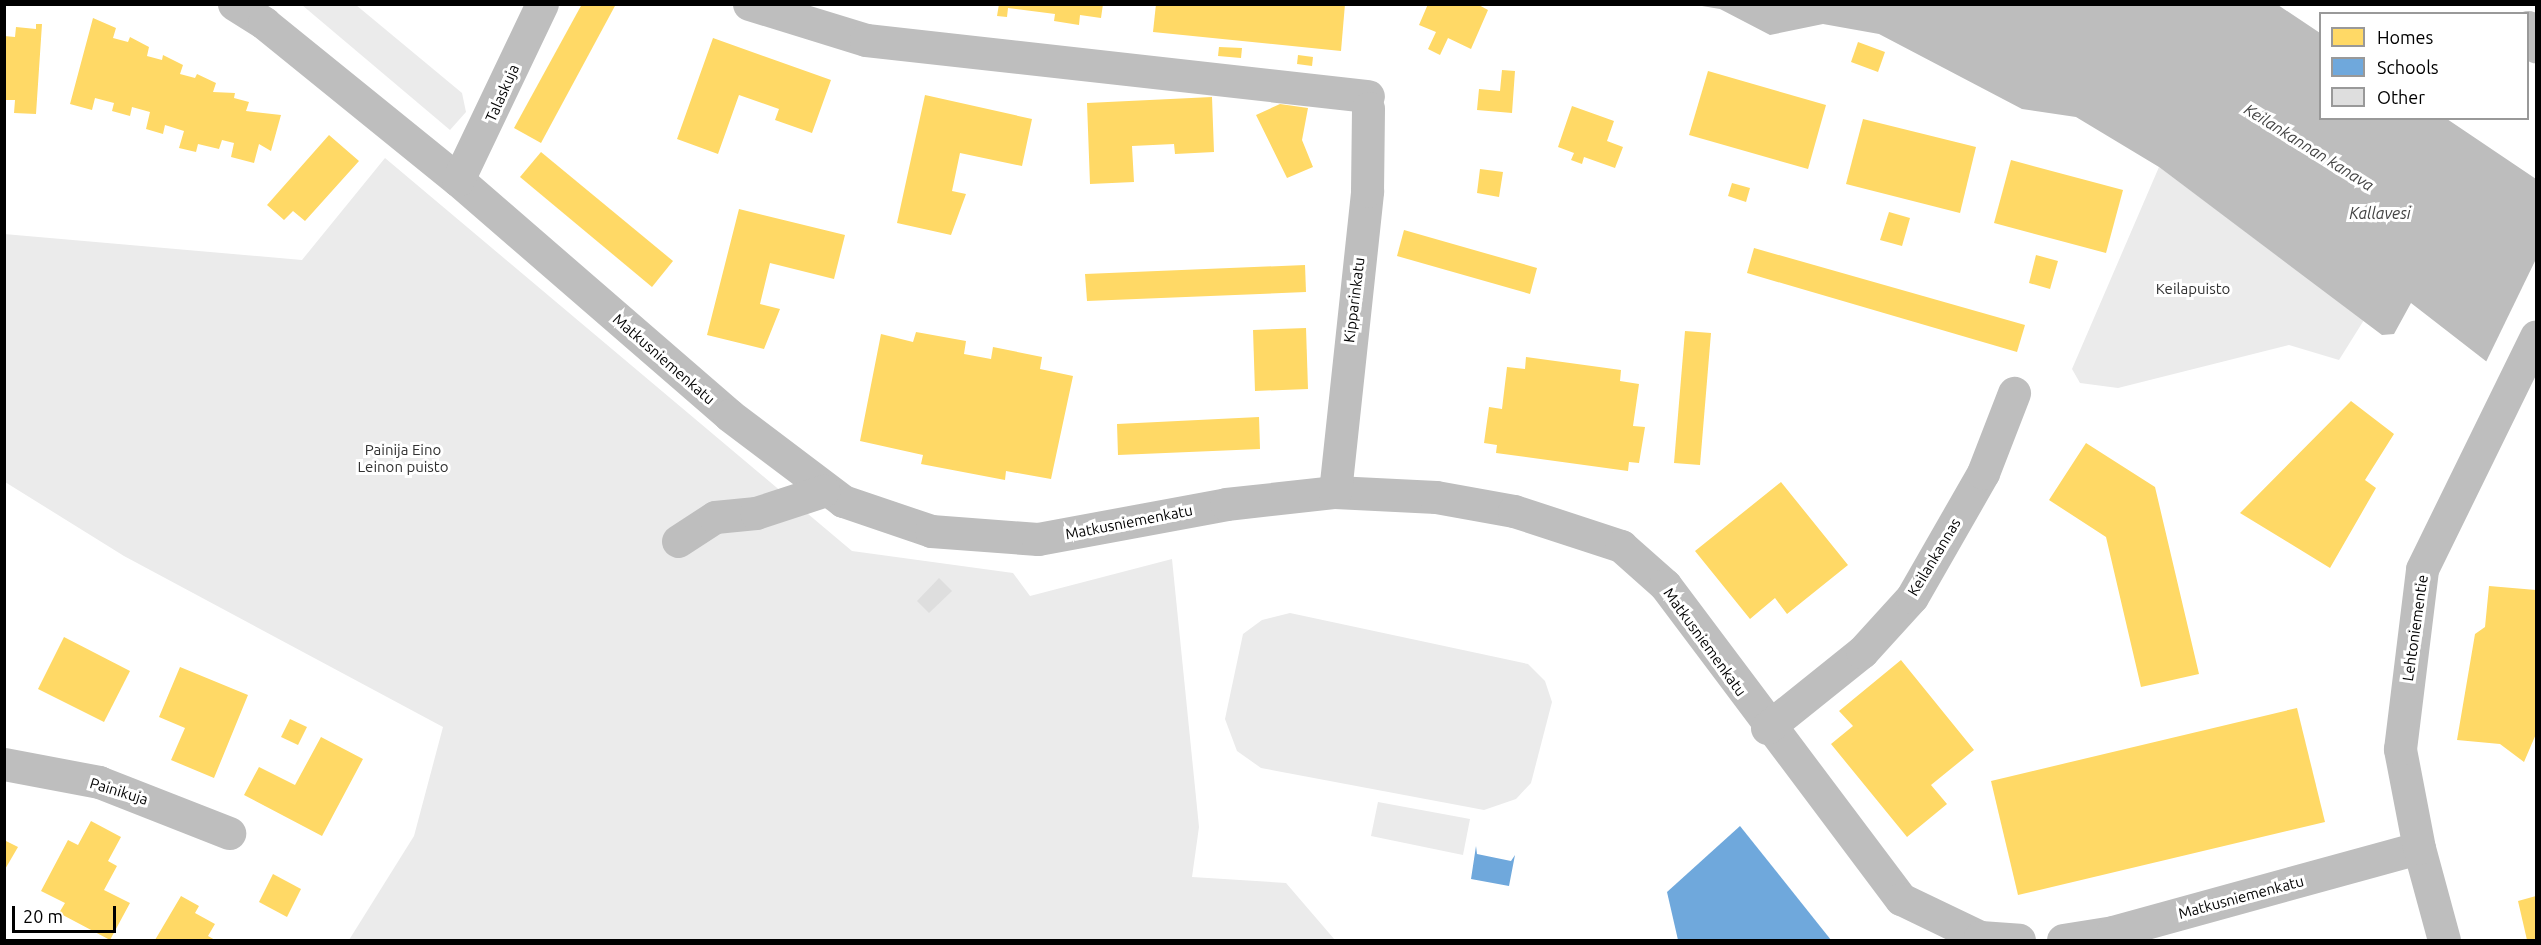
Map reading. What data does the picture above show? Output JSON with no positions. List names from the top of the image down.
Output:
{
  "streets": {
    "street": [
      "Talaskuja",
      "Kipparinkatu",
      "Matkusniemenkatu",
      "Keilankannas",
      "Lehtoniementie",
      "Painikuja"
    ]
  },
  "crossings": [
    ["Talaskuja", "Matkusniemenkatu"],
    ["Kipparinkatu", "Matkusniemenkatu"],
    ["Matkusniemenkatu", "Keilankannas"],
    ["Matkusniemenkatu", "Lehtoniementie"]
  ],
  "water": ["Keilankannan kanava", "Kallavesi"],
  "parks": ["Keilapuisto", "Painija Eino Leinon puisto"],
  "legend": ["Homes", "Schools", "Other"],
  "scale_bar": "20 m"
}
